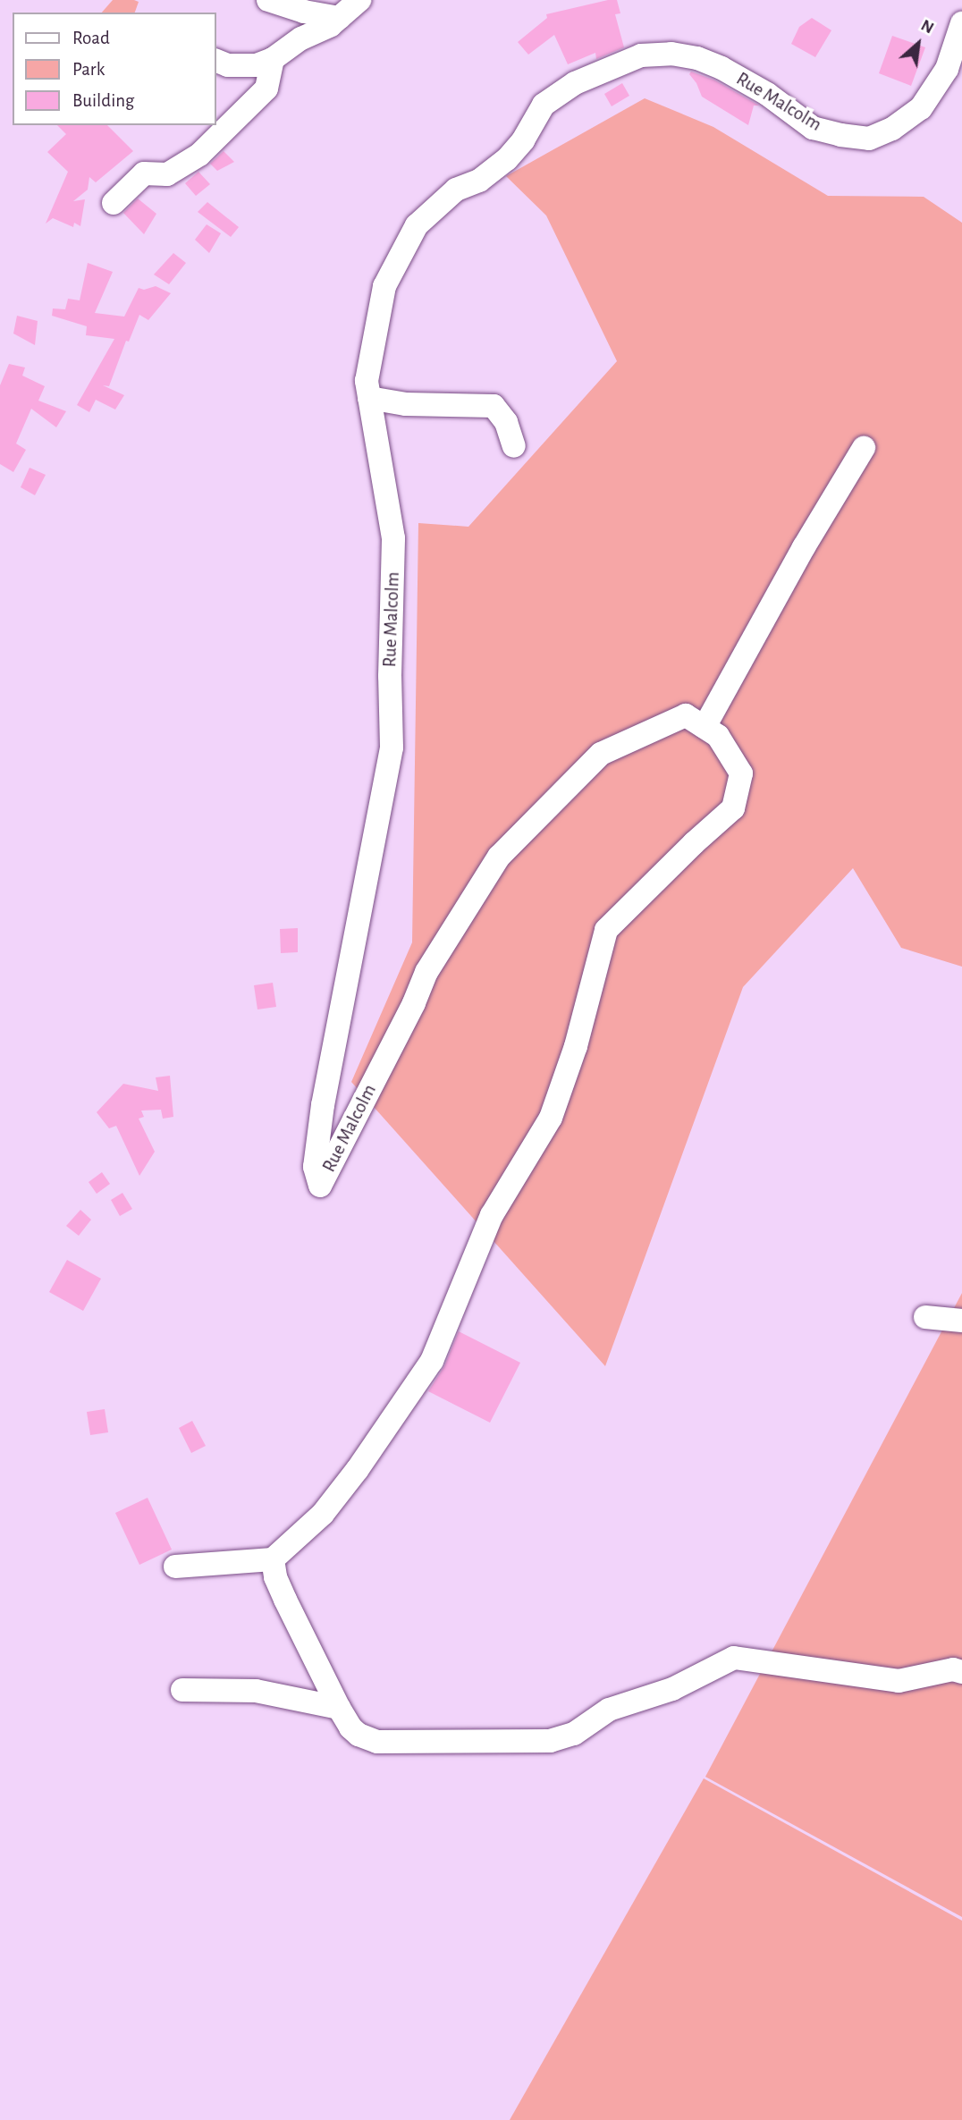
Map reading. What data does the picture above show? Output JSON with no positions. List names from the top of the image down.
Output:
{
  "streets": {
    "street": ["Rue Malcolm"]
  },
  "legend": ["Road", "Park", "Building"],
  "north": "top right"
}
